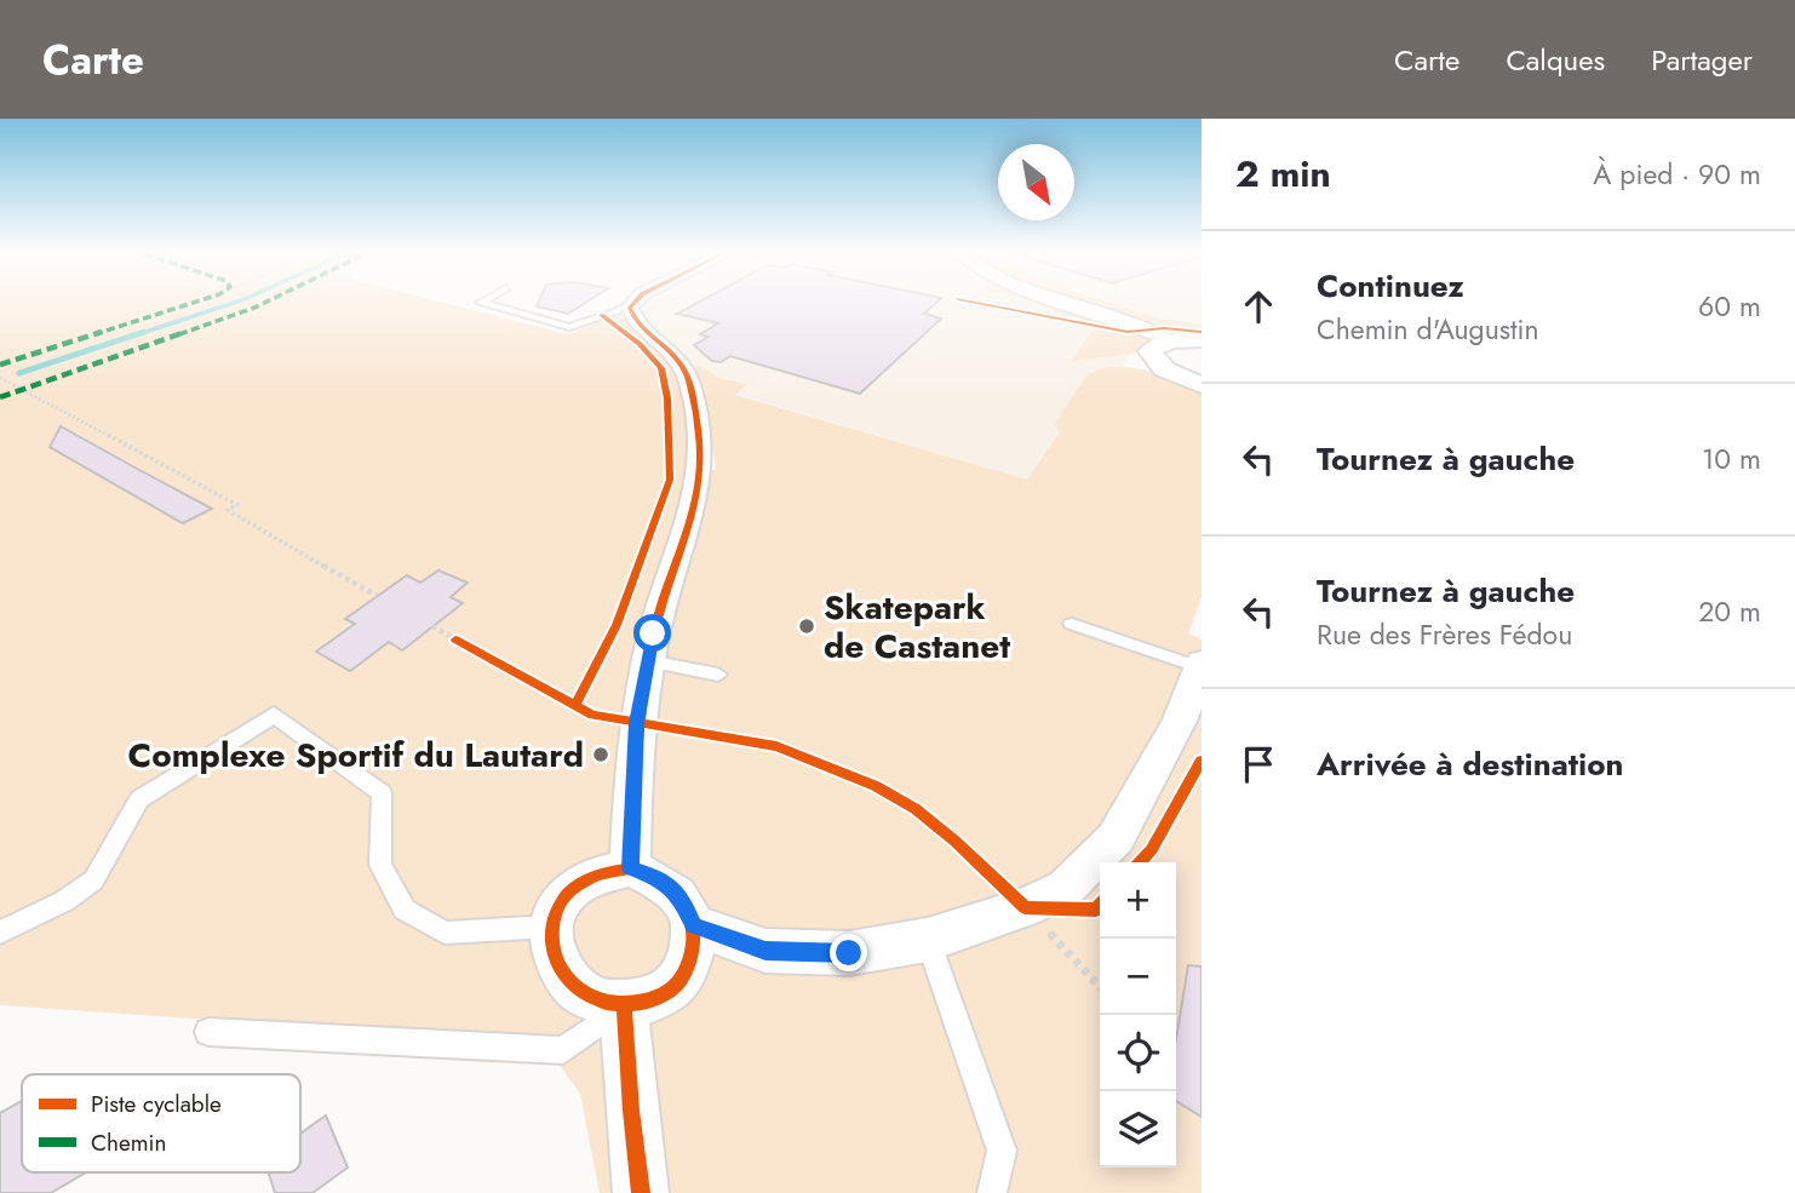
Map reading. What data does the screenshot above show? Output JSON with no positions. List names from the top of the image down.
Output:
{
  "places": ["Skatepark de Castanet", "Complexe Sportif du Lautard"],
  "legend": ["Piste cyclable", "Chemin"],
  "north": "bottom right",
  "page": {
    "header": "Carte",
    "nav": ["Carte", "Calques", "Partager"],
    "heading": ["2 min", "À pied · 90 m"],
    "list": [
      ["Continuez", "Chemin d'Augustin", "60 m"],
      ["Tournez à gauche", "10 m"],
      ["Tournez à gauche", "Rue des Frères Fédou", "20 m"],
      "Arrivée à destination"
    ],
    "map_buttons": ["+", "−"]
  }
}
